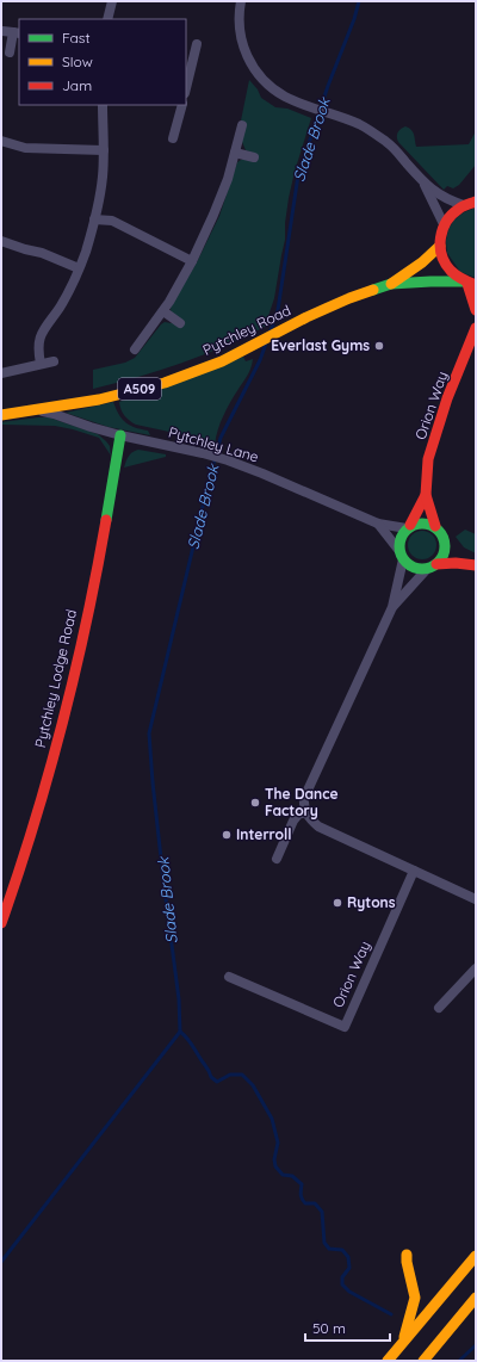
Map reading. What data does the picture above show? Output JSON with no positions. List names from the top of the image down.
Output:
{
  "streets": {
    "main road": [
      "Pytchley Road",
      "A509",
      "Orion Way",
      "Pytchley Lodge Road"
    ],
    "street": ["Pytchley Lane"]
  },
  "crossings": [
    ["Pytchley Road", "Pytchley Lane"],
    ["Orion Way", "Pytchley Lane"],
    ["Pytchley Lane", "Pytchley Lodge Road"]
  ],
  "water": ["Slade Brook"],
  "places": [
    "Everlast Gyms",
    "The Dance Factory",
    "Interroll",
    "Rytons"
  ],
  "legend": ["Fast", "Slow", "Jam"],
  "scale_bar": "50 m"
}
